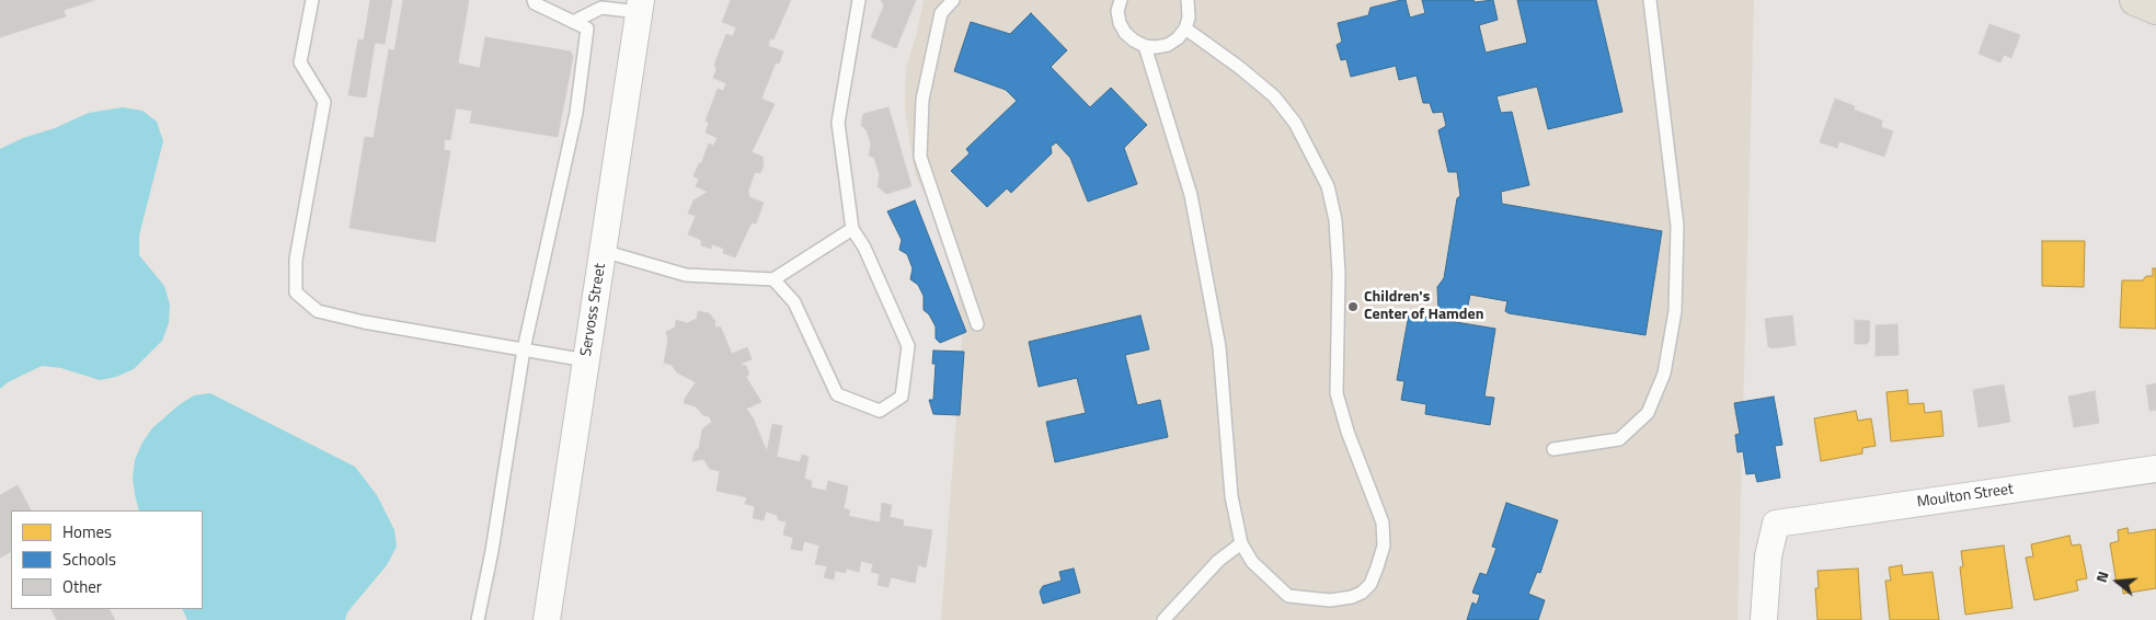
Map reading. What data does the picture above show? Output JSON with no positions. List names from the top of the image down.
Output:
{
  "streets": {
    "street": ["Servoss Street", "Moulton Street"]
  },
  "places": ["Children's Center of Hamden"],
  "legend": ["Homes", "Schools", "Other"],
  "north": "left"
}
